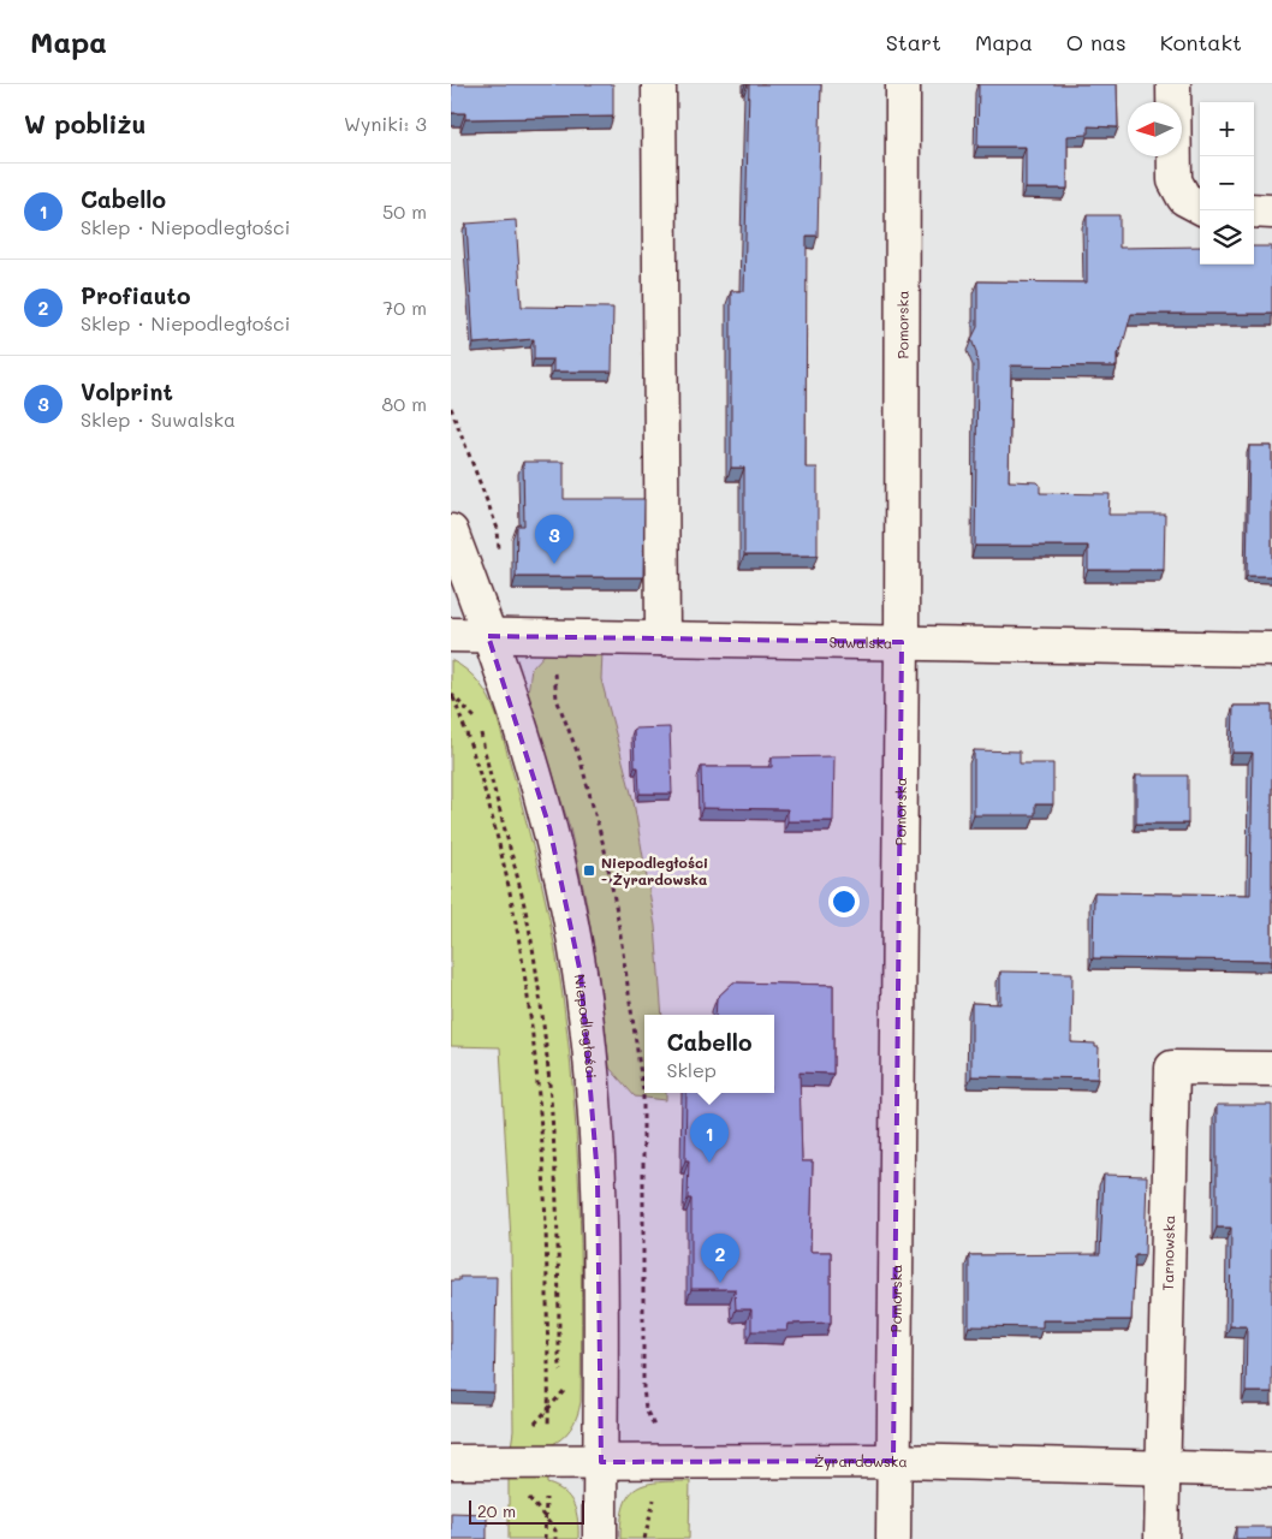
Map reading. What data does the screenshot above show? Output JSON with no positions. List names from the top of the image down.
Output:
{
  "streets": {
    "street": [
      "Pomorska",
      "Suwalska",
      "Niepodległości",
      "Tarnowska",
      "Żyrardowska"
    ]
  },
  "crossings": [
    ["Pomorska", "Suwalska"],
    ["Pomorska", "Żyrardowska"],
    ["Suwalska", "Niepodległości"],
    ["Niepodległości", "Żyrardowska"],
    ["Tarnowska", "Żyrardowska"]
  ],
  "places": {
    "transit": ["Niepodległości - Żyrardowska"]
  },
  "scale_bar": "20 m",
  "north": "left",
  "page": {
    "header": "Mapa",
    "nav": [
      "Start",
      "Mapa",
      "O nas",
      "Kontakt"
    ],
    "heading": ["W pobliżu", "Wyniki: 3"],
    "map_buttons": ["+", "−"],
    "list": [
      {
        "mark": "1",
        "name": "Cabello",
        "note": "Sklep · Niepodległości",
        "value": "50 m"
      },
      {
        "mark": "2",
        "name": "Profiauto",
        "note": "Sklep · Niepodległości",
        "value": "70 m"
      },
      {
        "mark": "3",
        "name": "Volprint",
        "note": "Sklep · Suwalska",
        "value": "80 m"
      }
    ],
    "pins": ["3", "1", "2"],
    "popup": ["Cabello", "Sklep"],
    "scale": "20 m"
  }
}
